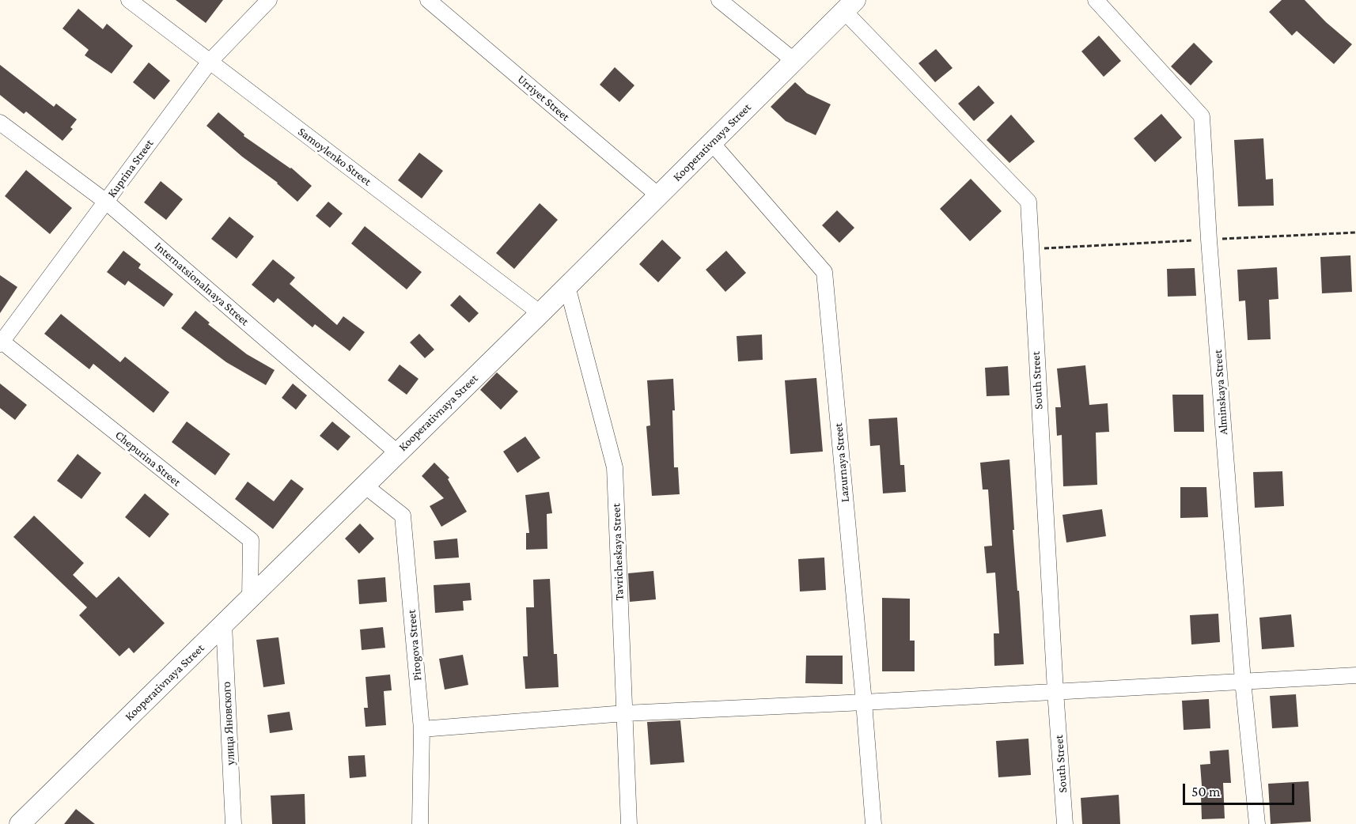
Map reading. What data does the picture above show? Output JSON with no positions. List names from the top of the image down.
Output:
{
  "streets": {
    "street": [
      "Urriyet Street",
      "Kooperativnaya Street",
      "Samoylenko Street",
      "Kuprina Street",
      "Internatsionalnaya Street",
      "South Street",
      "Alminskaya Street",
      "Chepurina Street",
      "Lazurnaya Street",
      "Tavricheskaya Street",
      "Pirogova Street",
      "улица Яновского"
    ]
  },
  "crossings": [
    ["Urriyet Street", "Kooperativnaya Street"],
    ["Kooperativnaya Street", "Samoylenko Street"],
    ["Kooperativnaya Street", "Internatsionalnaya Street"],
    ["Kooperativnaya Street", "South Street"],
    ["Kooperativnaya Street", "Chepurina Street"],
    ["Kooperativnaya Street", "Lazurnaya Street"],
    ["Kooperativnaya Street", "Tavricheskaya Street"],
    ["Kooperativnaya Street", "Pirogova Street"],
    ["Kooperativnaya Street", "улица Яновского"],
    ["Samoylenko Street", "Kuprina Street"],
    ["Kuprina Street", "Internatsionalnaya Street"],
    ["Kuprina Street", "Chepurina Street"]
  ],
  "scale_bar": "50 m"
}
